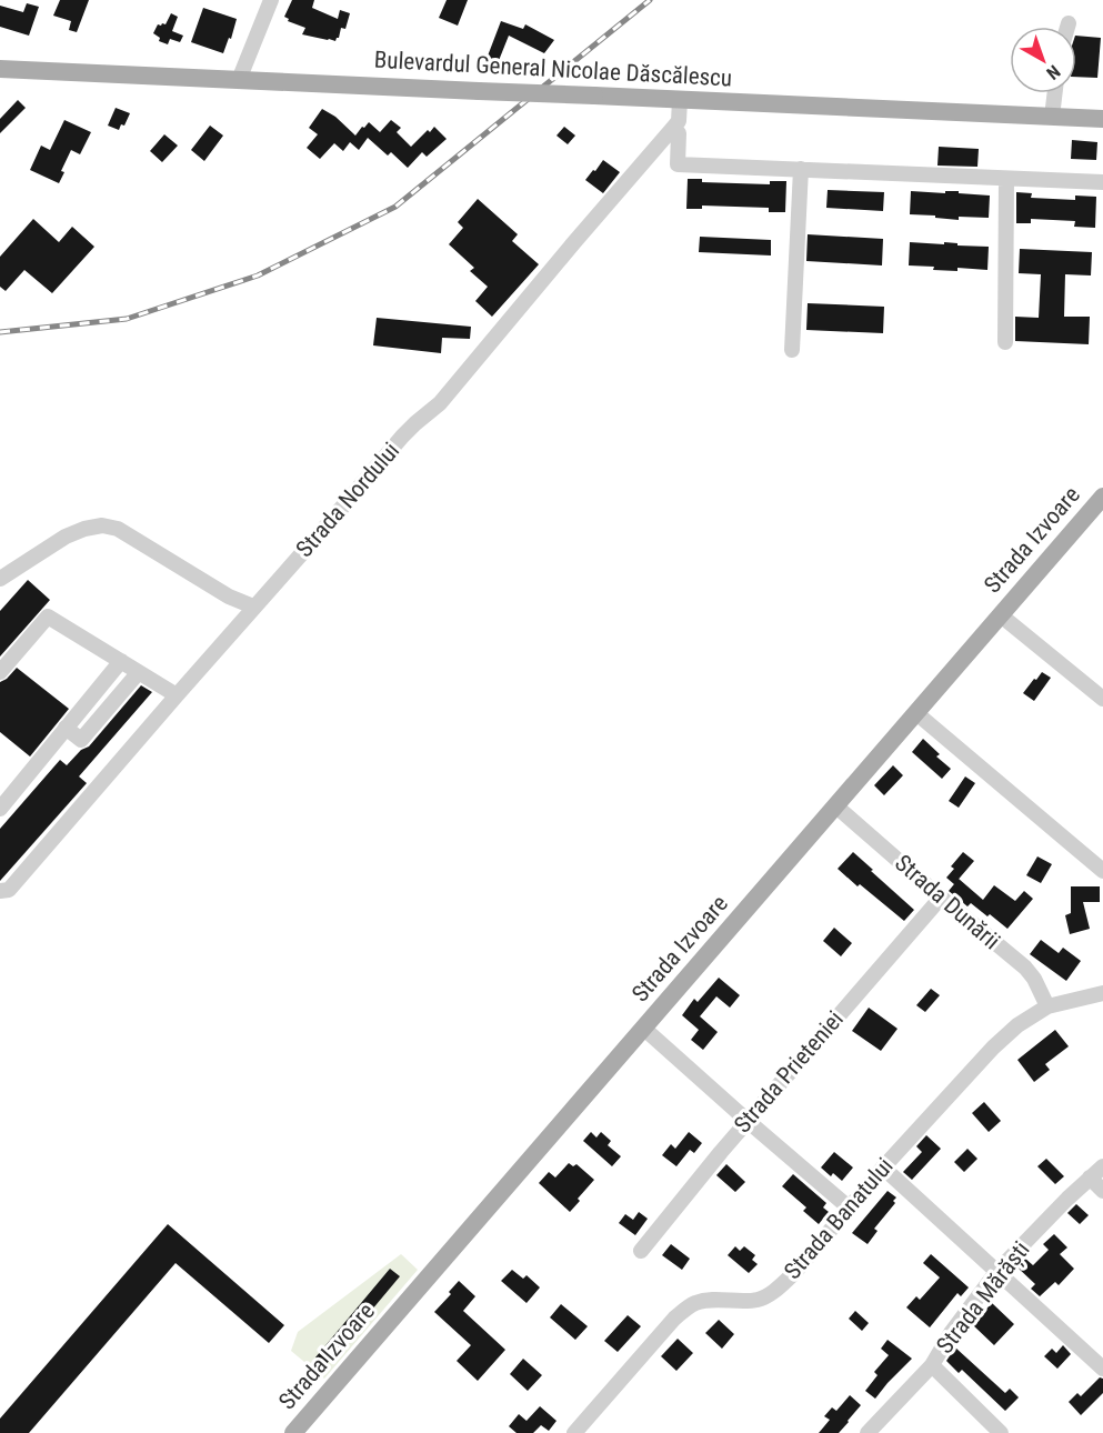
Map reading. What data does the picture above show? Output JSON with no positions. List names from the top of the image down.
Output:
{
  "streets": {
    "main road": ["Bulevardul General Nicolae Dăscălescu", "Strada Izvoare"],
    "street": [
      "Strada Nordului",
      "Strada Dunării",
      "Strada Prieteniei",
      "Strada Banatului",
      "Strada Mărăști"
    ]
  },
  "crossings": [
    ["Bulevardul General Nicolae Dăscălescu", "Strada Nordului"],
    ["Strada Izvoare", "Strada Dunării"],
    ["Strada Dunării", "Strada Prieteniei"],
    ["Strada Dunării", "Strada Banatului"]
  ],
  "north": "bottom right"
}
